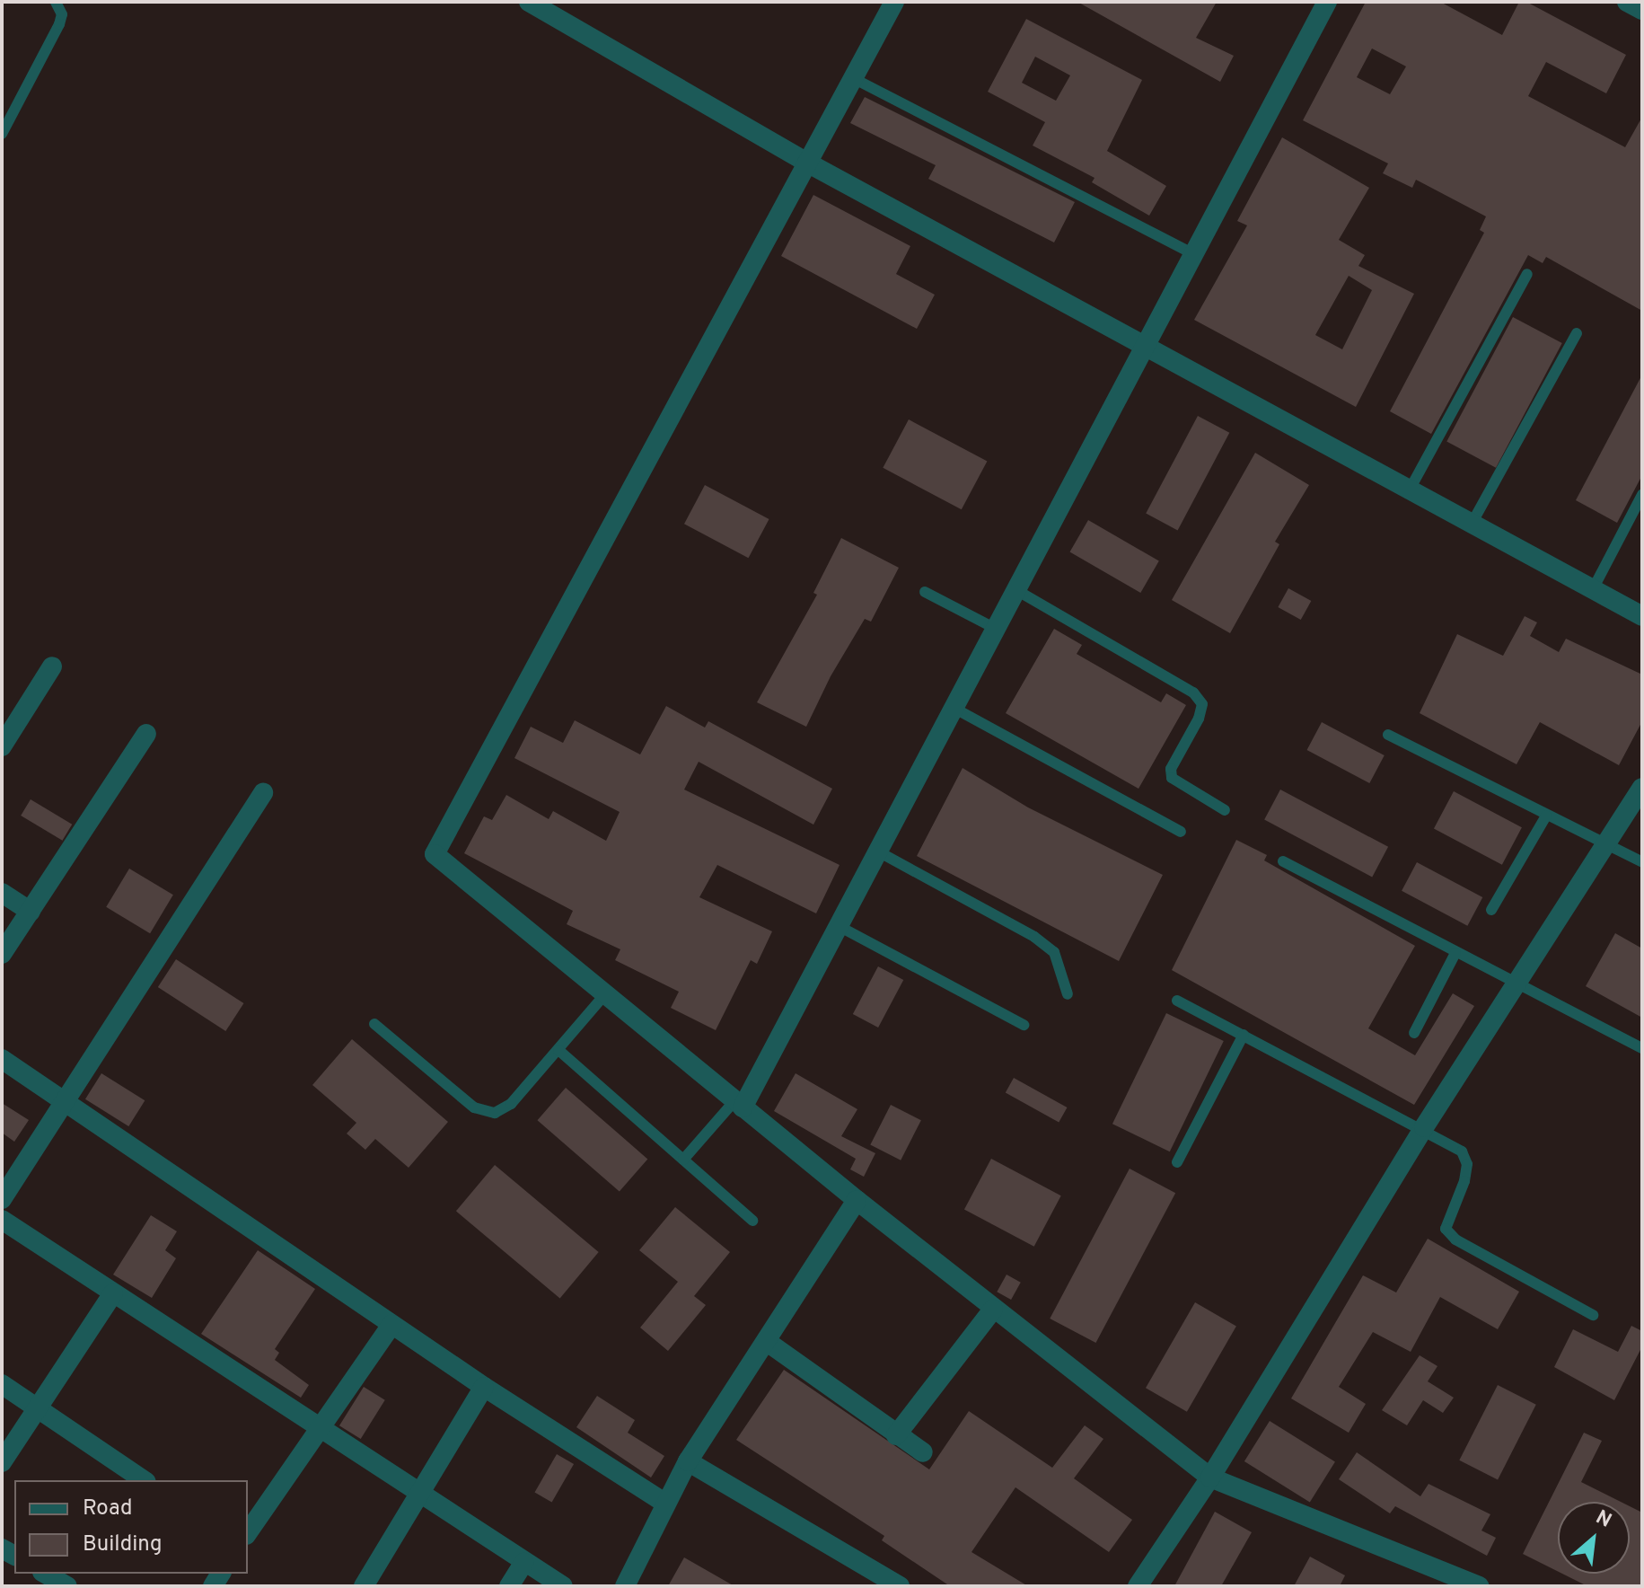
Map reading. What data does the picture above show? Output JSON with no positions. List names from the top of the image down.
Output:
{
  "legend": ["Road", "Building"],
  "north": "top right"
}
